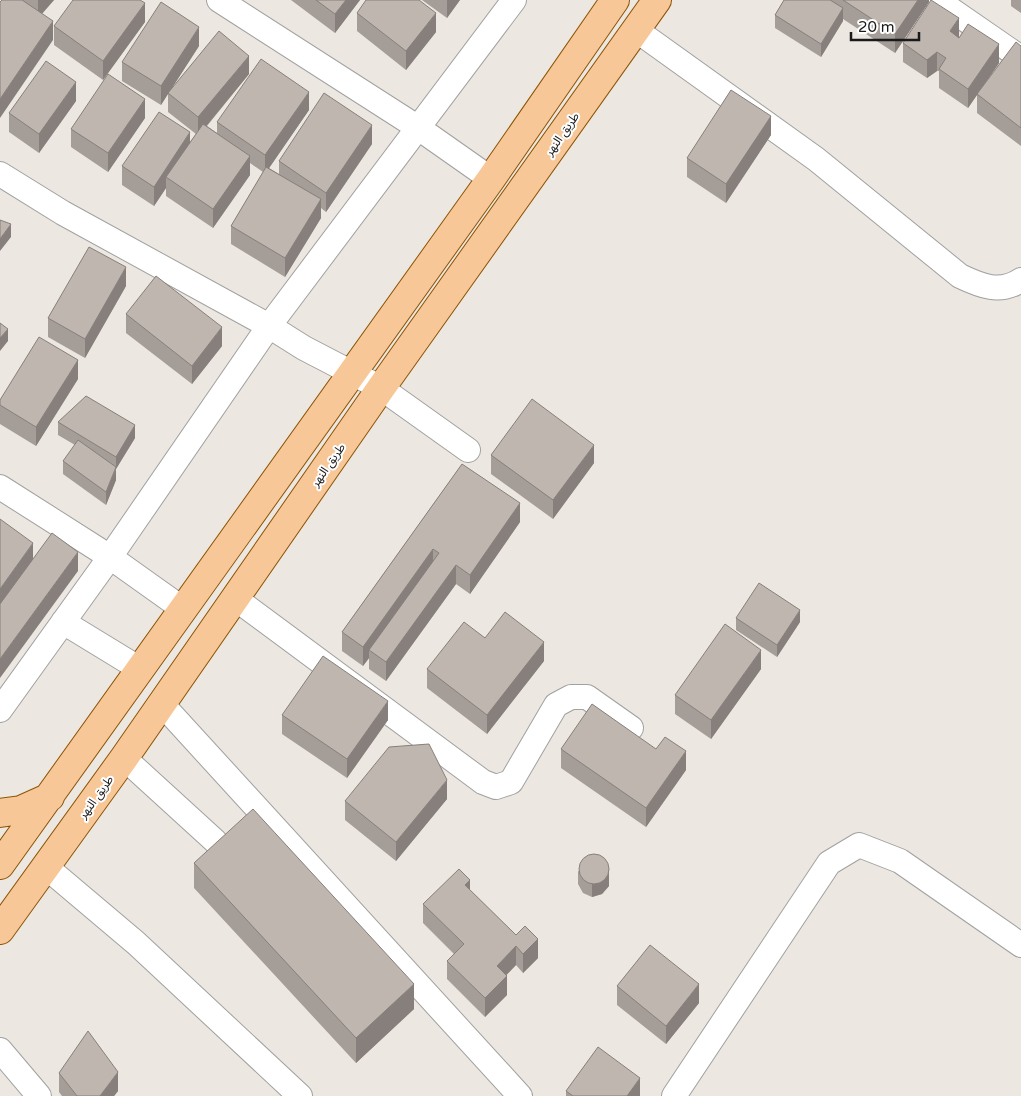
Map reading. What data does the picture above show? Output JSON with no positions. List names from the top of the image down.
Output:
{
  "streets": {
    "main road": ["طريق النهر"]
  },
  "scale_bar": "20 m"
}
